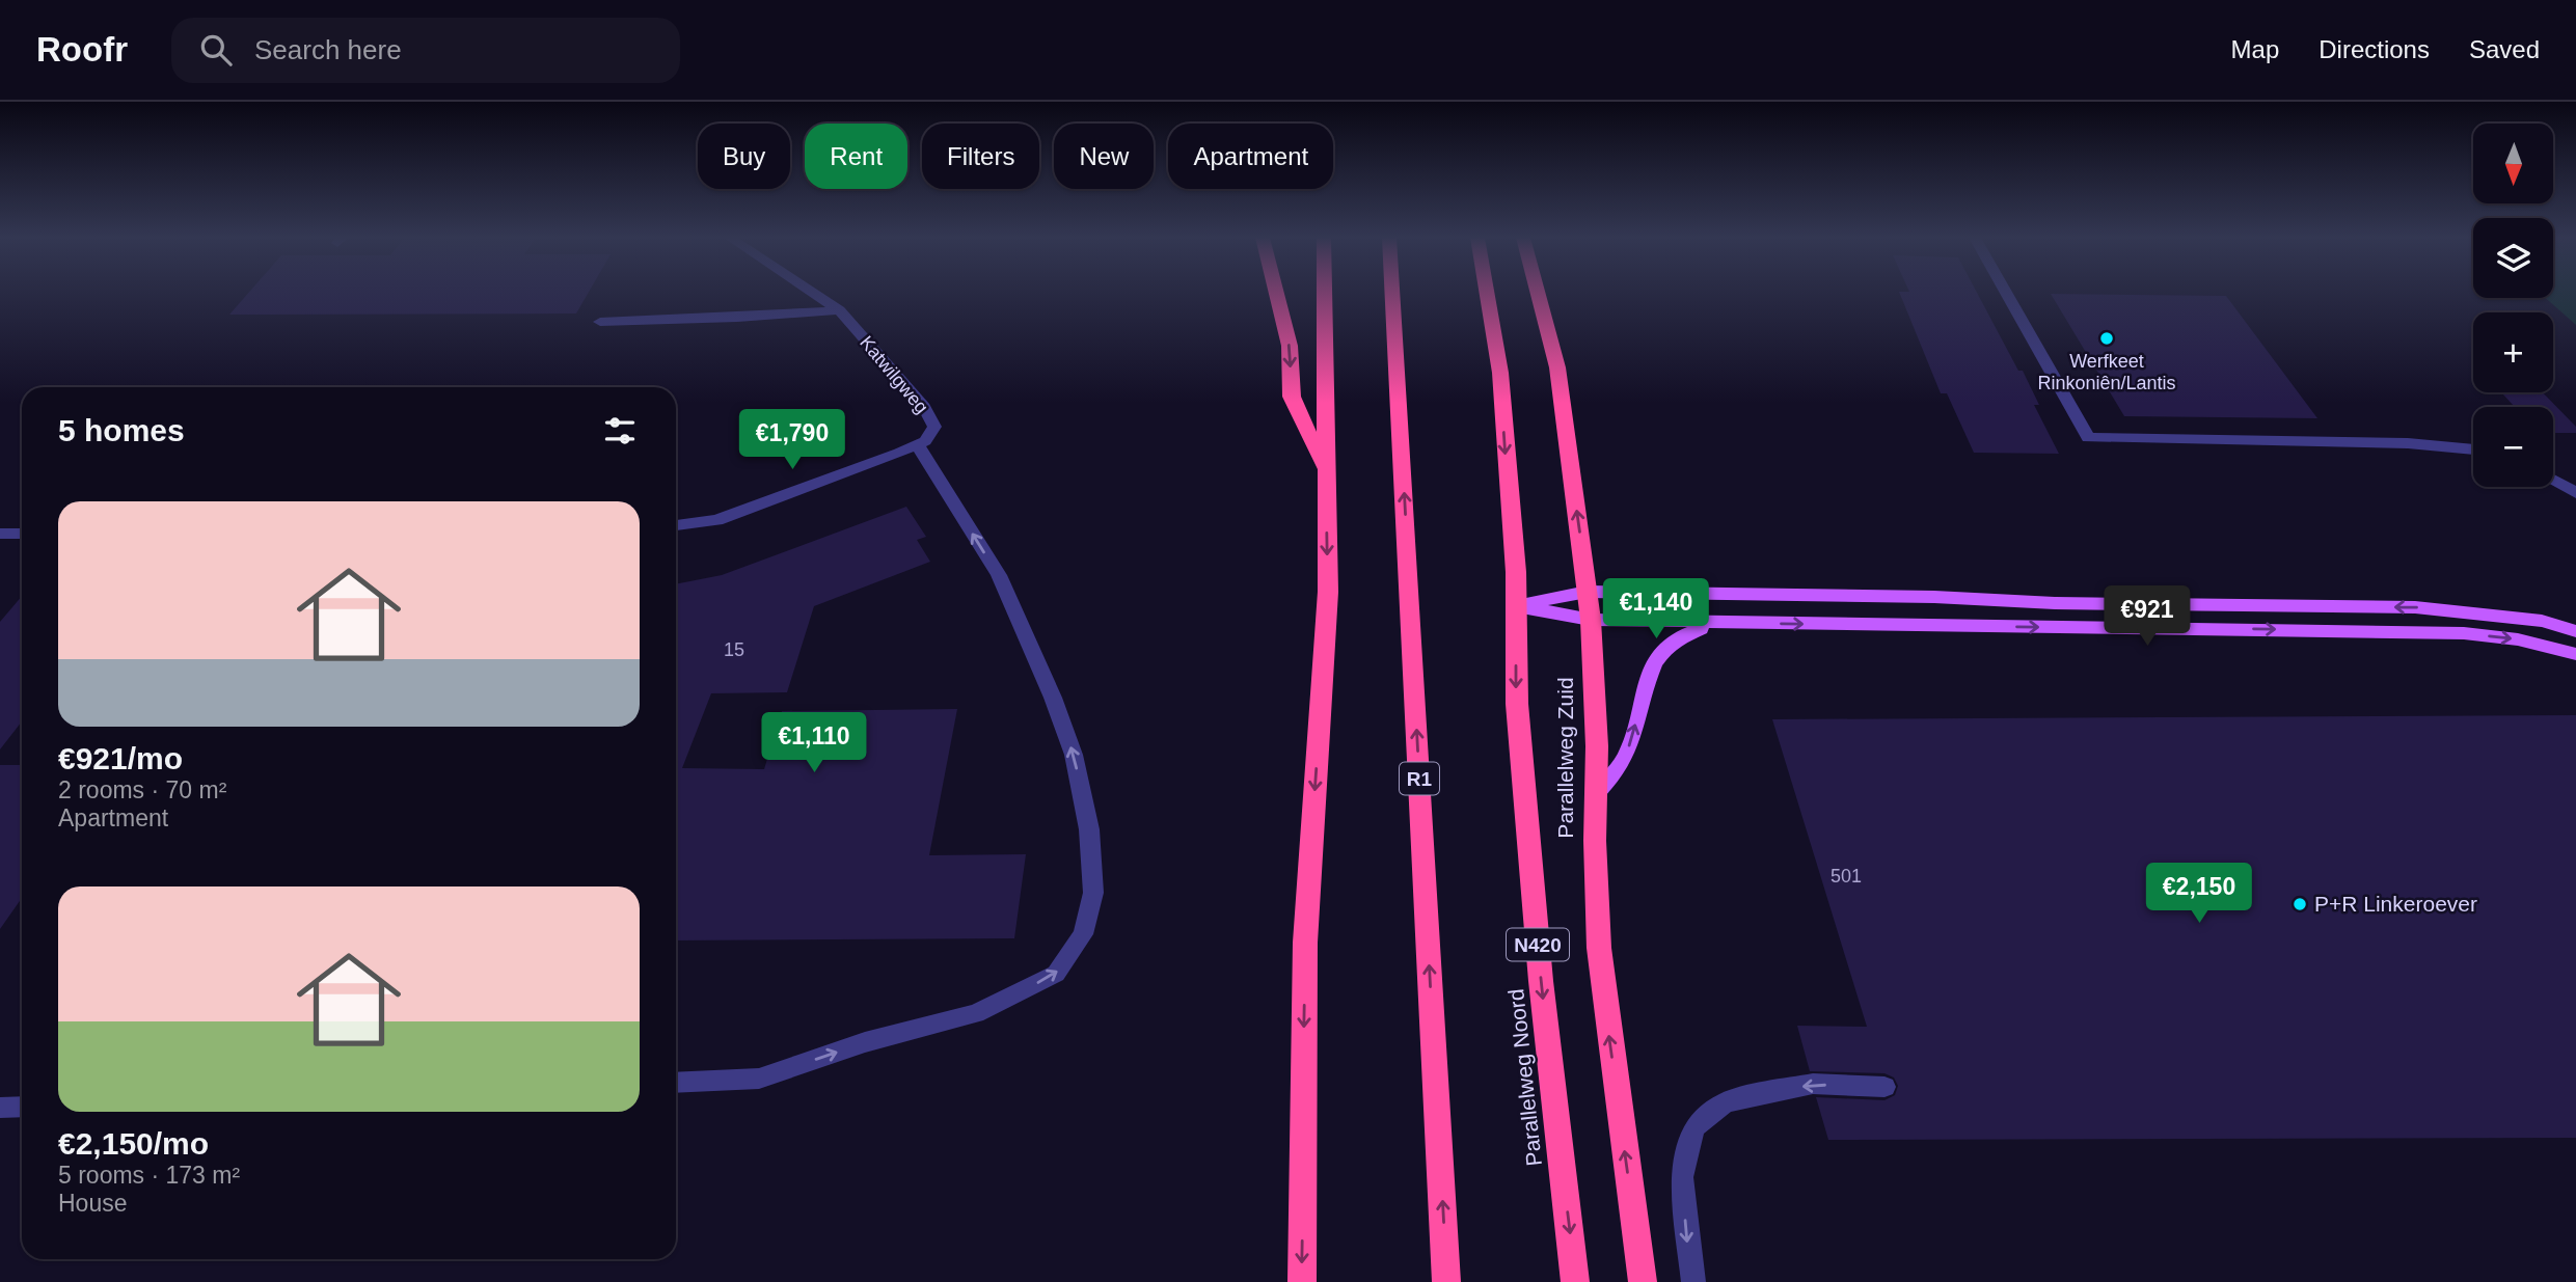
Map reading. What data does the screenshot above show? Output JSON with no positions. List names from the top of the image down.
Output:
{
  "streets": {
    "highway": [
      "Parallelweg Zuid",
      "R1",
      "N420",
      "Parallelweg Noord"
    ],
    "street": ["Katwilgweg"]
  },
  "crossings": [
    ["N420", "Parallelweg Noord"]
  ],
  "places": ["Werfkeet Rinkoniên/Lantis", "P+R Linkeroever"],
  "house_numbers": ["15", "501"],
  "north": "bottom",
  "page": {
    "header": "Roofr",
    "search": "Search here",
    "nav": ["Map", "Directions", "Saved"],
    "map_buttons": ["+", "−"],
    "chip": [
      "Buy",
      "Rent",
      "Filters",
      "New",
      "Apartment"
    ],
    "heading": "5 homes",
    "price": [
      "€1,790",
      "€1,140",
      "€921",
      "€1,110",
      "€2,150"
    ],
    "list": [
      {
        "name": "€921/mo",
        "note": "2 rooms · 70 m² · Apartment"
      },
      {
        "name": "€2,150/mo",
        "note": "5 rooms · 173 m² · House"
      }
    ]
  }
}
